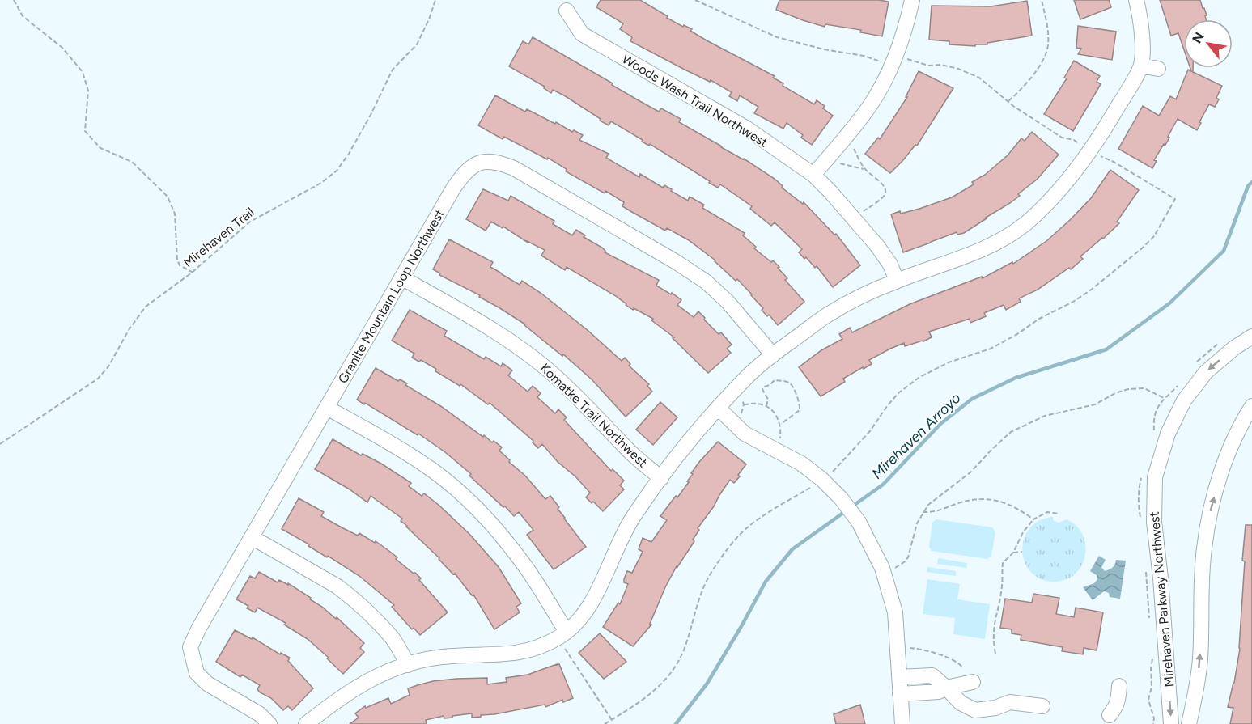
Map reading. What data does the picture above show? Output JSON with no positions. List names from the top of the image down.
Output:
{
  "streets": {
    "street": [
      "Woods Wash Trail Northwest",
      "Granite Mountain Loop Northwest",
      "Komatke Trail Northwest",
      "Mirehaven Parkway Northwest"
    ],
    "path": ["Mirehaven Trail"]
  },
  "crossings": [
    ["Granite Mountain Loop Northwest", "Komatke Trail Northwest"]
  ],
  "water": ["Mirehaven Arroyo"],
  "north": "top left"
}
